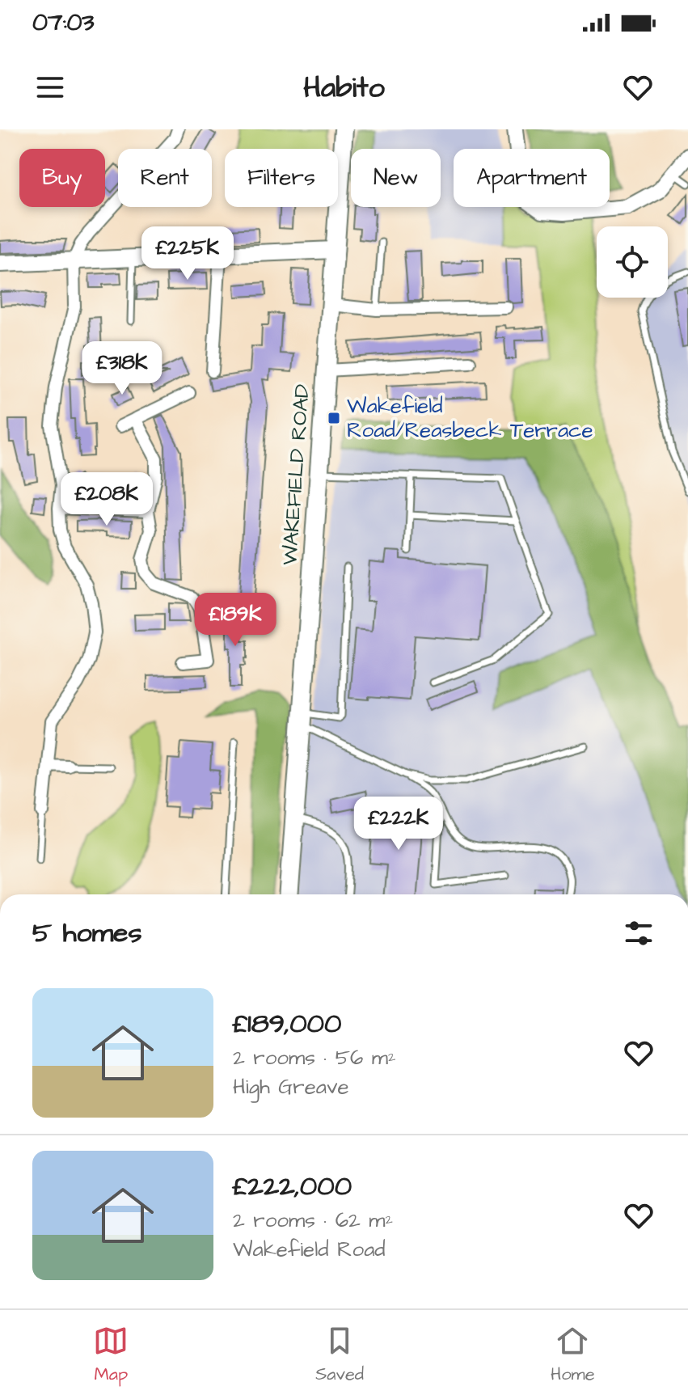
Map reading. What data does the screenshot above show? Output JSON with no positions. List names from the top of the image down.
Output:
{
  "streets": {
    "main road": ["WAKEFIELD ROAD"]
  },
  "places": {
    "transit": ["Wakefield Road/Reasbeck Terrace"]
  },
  "page": {
    "status": "07:03",
    "header": "Habito",
    "chip": [
      "Buy",
      "Rent",
      "Filters",
      "New",
      "Apartment"
    ],
    "price": [
      "£225K",
      "£318K",
      "£208K",
      "£189K",
      "£222K"
    ],
    "heading": "5 homes",
    "list": [
      {
        "name": "£189,000",
        "note": "2 rooms · 56 m² · High Greave"
      },
      {
        "name": "£222,000",
        "note": "2 rooms · 62 m² · Wakefield Road"
      }
    ],
    "tabs": ["Map", "Saved", "Home"]
  }
}
